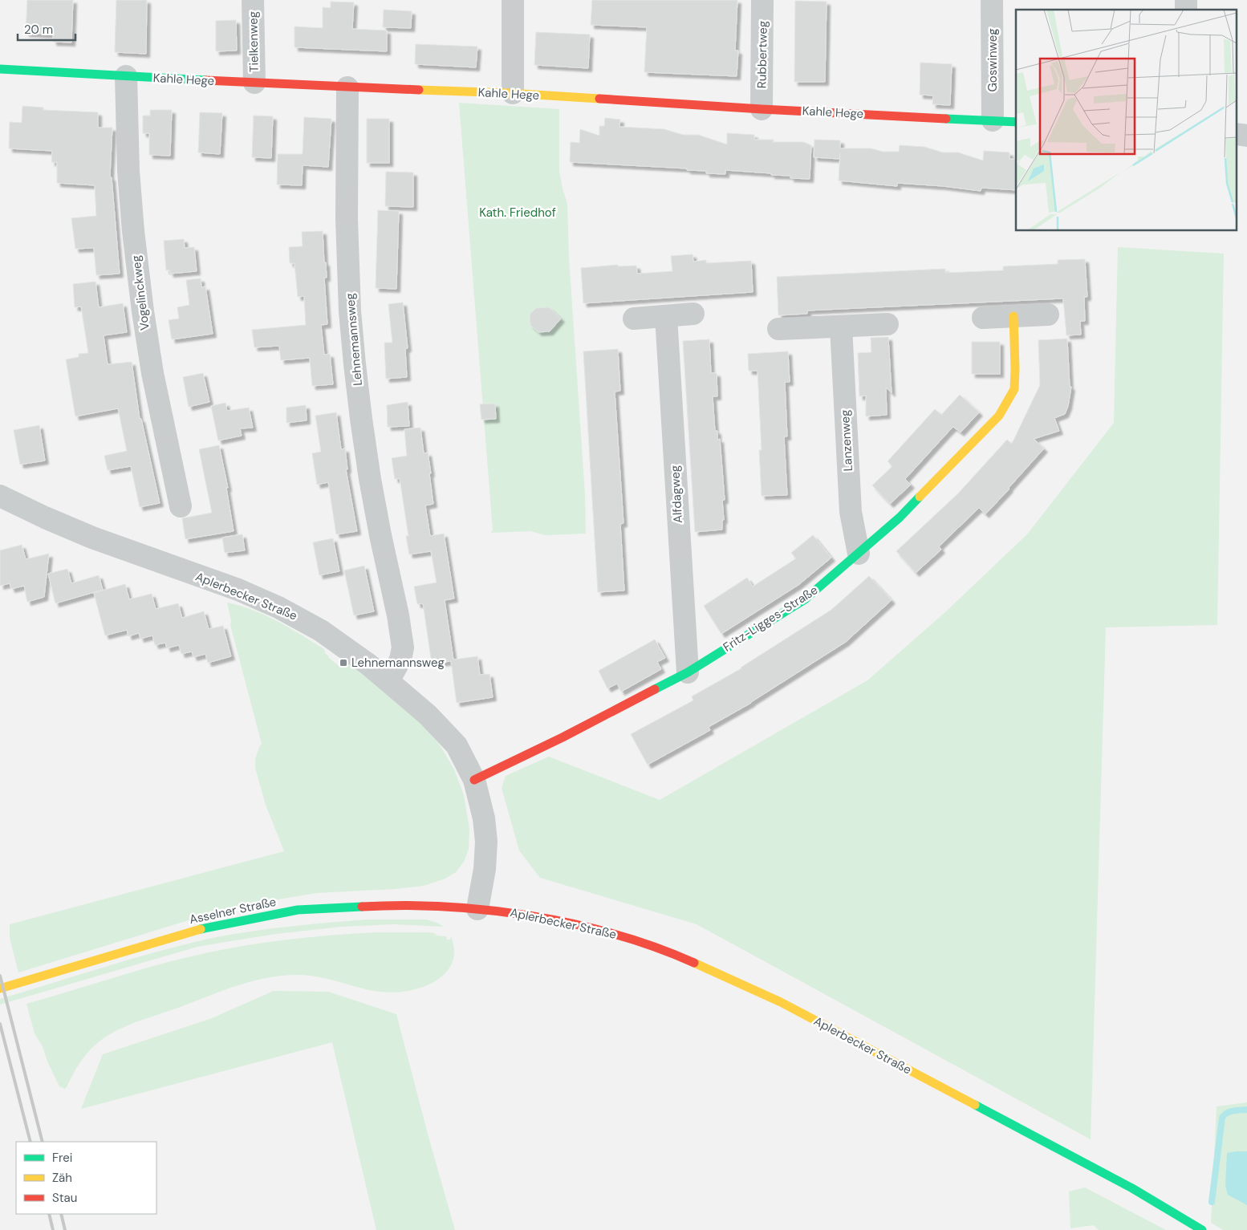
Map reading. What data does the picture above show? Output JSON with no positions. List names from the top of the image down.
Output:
{
  "streets": {
    "street": [
      "Tielkenweg",
      "Rubbertweg",
      "Goswinweg",
      "Kahle Hege",
      "Vogelinckweg",
      "Lehnemannsweg",
      "Lanzenweg",
      "Alfdagweg",
      "Aplerbecker Straße",
      "Fritz-Ligges-Straße",
      "Asselner Straße"
    ]
  },
  "crossings": [
    ["Tielkenweg", "Kahle Hege"],
    ["Rubbertweg", "Kahle Hege"],
    ["Goswinweg", "Kahle Hege"],
    ["Kahle Hege", "Vogelinckweg"],
    ["Kahle Hege", "Lehnemannsweg"],
    ["Lehnemannsweg", "Aplerbecker Straße"],
    ["Lanzenweg", "Fritz-Ligges-Straße"],
    ["Alfdagweg", "Fritz-Ligges-Straße"],
    ["Aplerbecker Straße", "Fritz-Ligges-Straße"],
    ["Aplerbecker Straße", "Asselner Straße"]
  ],
  "parks": ["Kath. Friedhof"],
  "places": {
    "transit": ["Lehnemannsweg"]
  },
  "legend": ["Frei", "Zäh", "Stau"],
  "scale_bar": "20 m"
}
